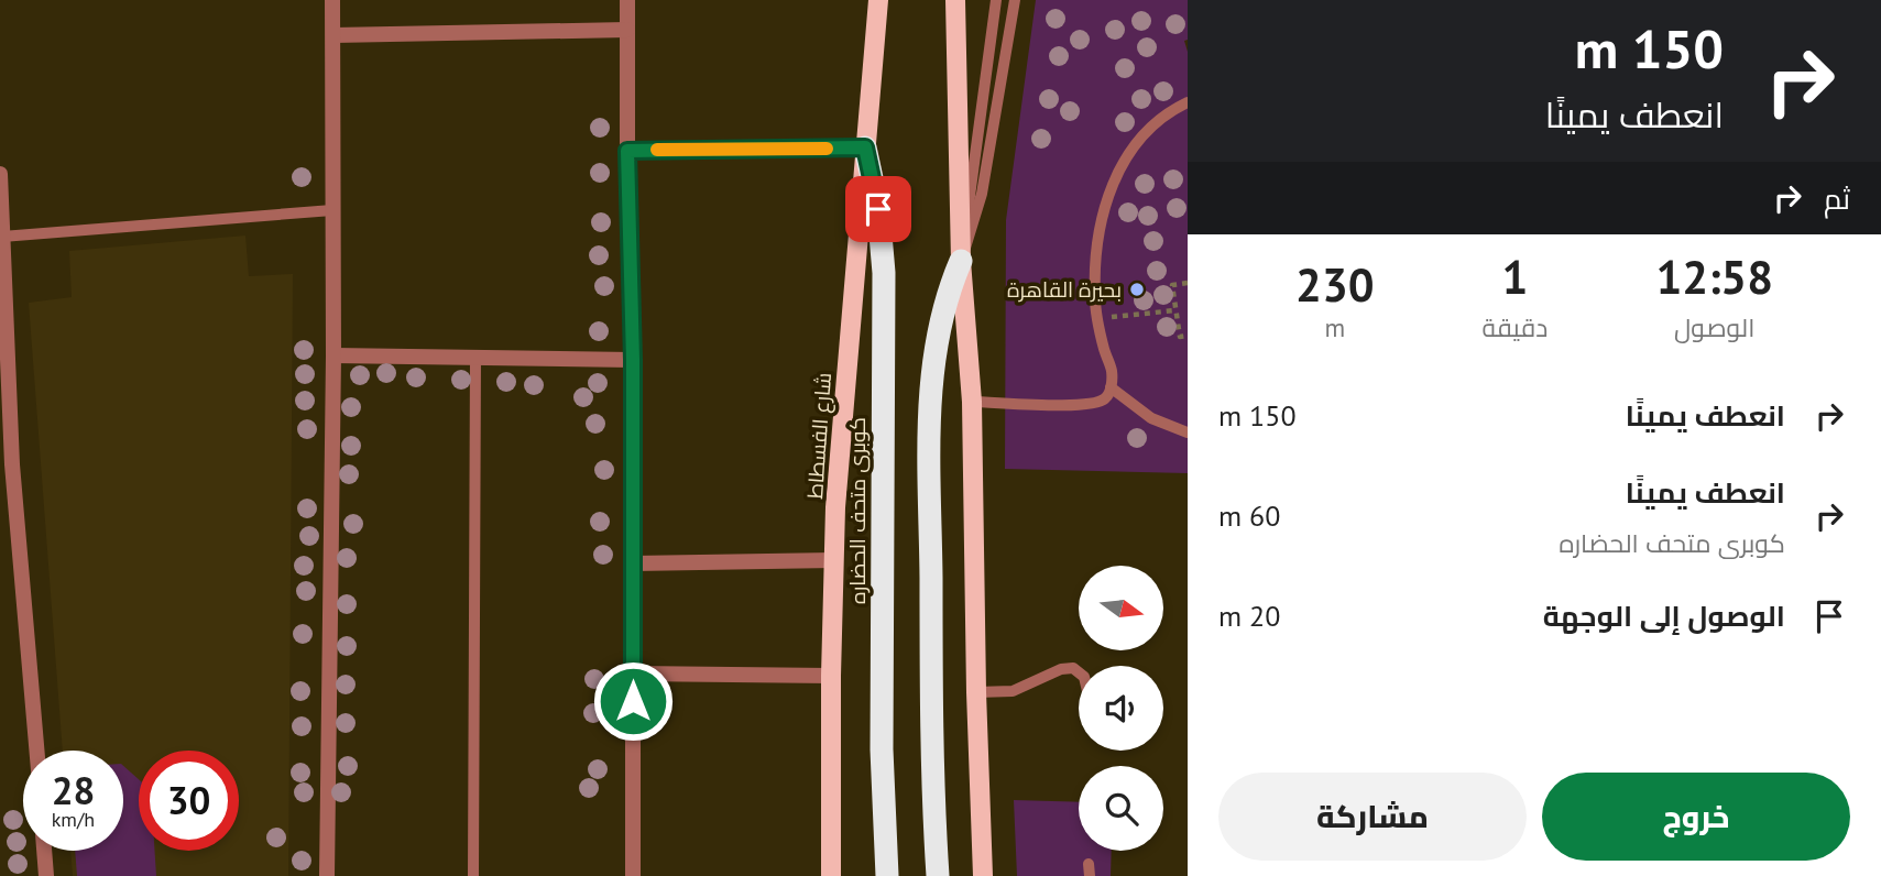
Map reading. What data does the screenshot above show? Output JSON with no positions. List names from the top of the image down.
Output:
{
  "streets": {
    "highway": ["كوبرى متحف الحضاره"],
    "main road": ["شارع الفسطاط"]
  },
  "crossings": [
    ["شارع الفسطاط", "كوبرى متحف الحضاره"]
  ],
  "places": ["بحيرة القاهرة"],
  "north": "right",
  "page": {
    "turn": ["150 m", "انعطف يمينًا"],
    "then": "ثم",
    "eta": [
      "12:58",
      "الوصول",
      "1",
      "دقيقة",
      "230",
      "m"
    ],
    "list": [
      {
        "name": "انعطف يمينًا",
        "value": "150 m"
      },
      {
        "name": "انعطف يمينًا",
        "note": "كوبرى متحف الحضاره",
        "value": "60 m"
      },
      {
        "name": "الوصول إلى الوجهة",
        "value": "20 m"
      }
    ],
    "speed": "28 km/h",
    "limit": "30",
    "buttons": ["خروج", "مشاركة"]
  }
}
